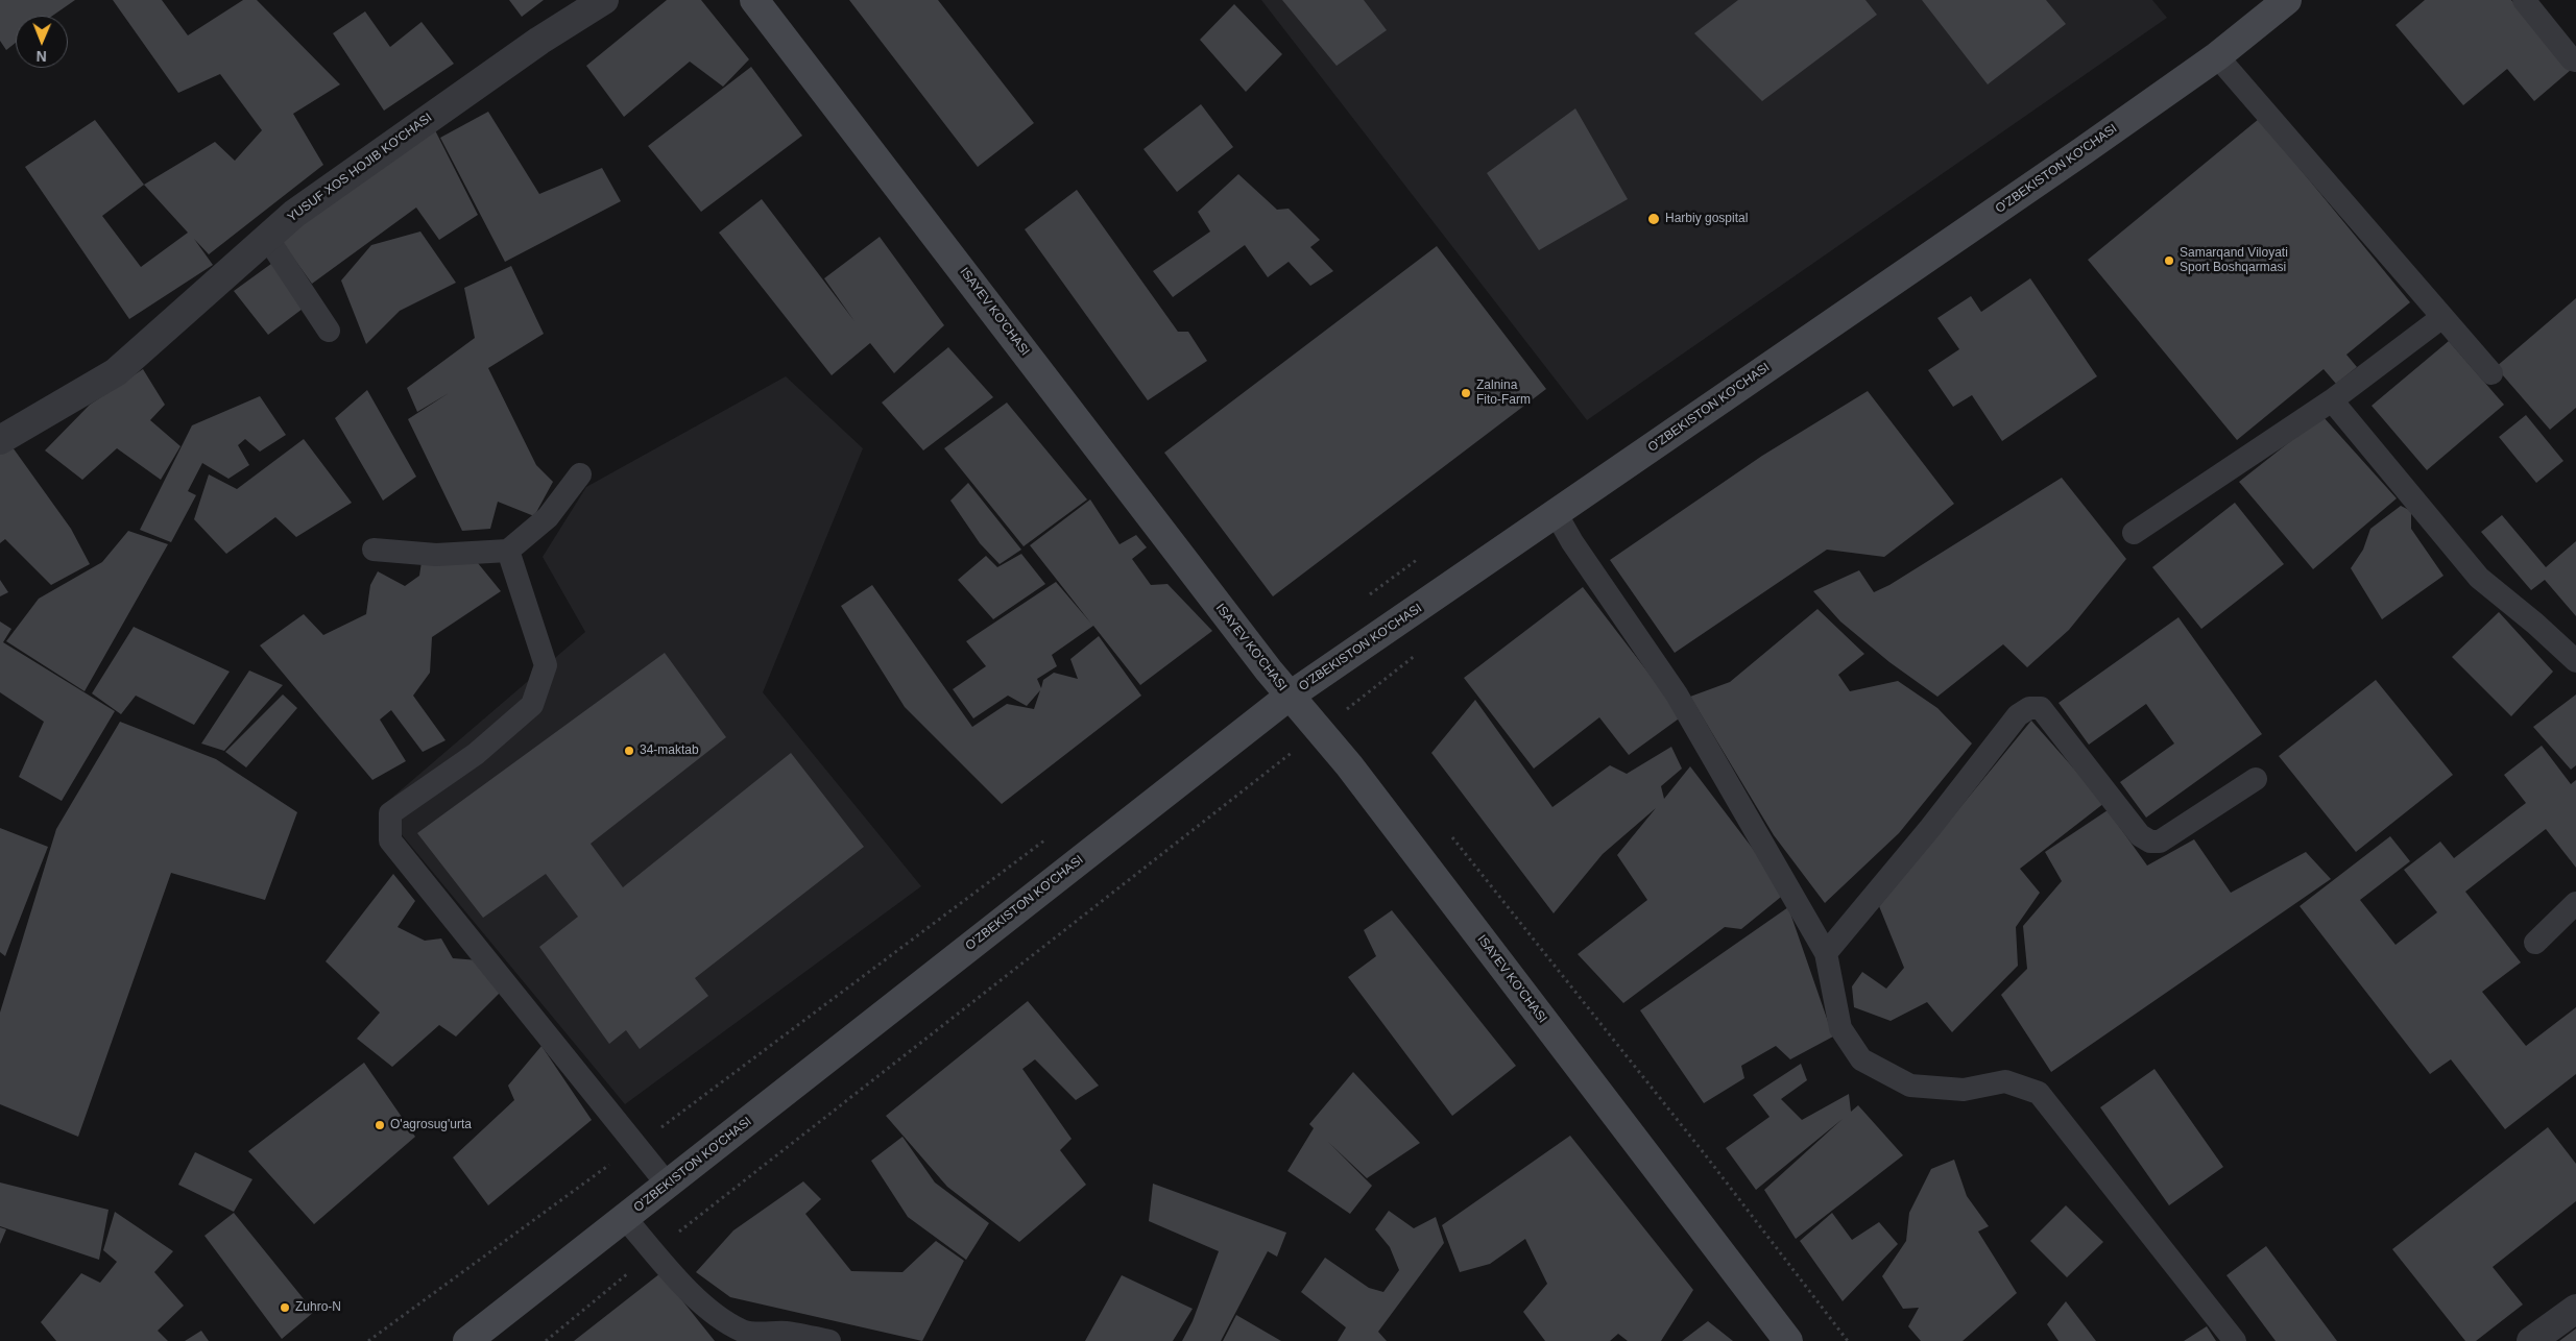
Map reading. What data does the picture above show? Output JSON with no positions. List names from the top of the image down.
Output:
{
  "streets": {
    "main road": ["O'ZBEKISTON KO'CHASI", "ISAYEV KO'CHASI"],
    "street": ["YUSUF XOS HOJIB KO'CHASI"]
  },
  "crossings": [
    ["O'ZBEKISTON KO'CHASI", "ISAYEV KO'CHASI"]
  ],
  "places": [
    "Harbiy gospital",
    "Samarqand Viloyati Sport Boshqarmasi",
    "Zalnina Fito-Farm",
    "34-maktab",
    "O'agrosug'urta",
    "Zuhro-N"
  ],
  "north": "bottom"
}
